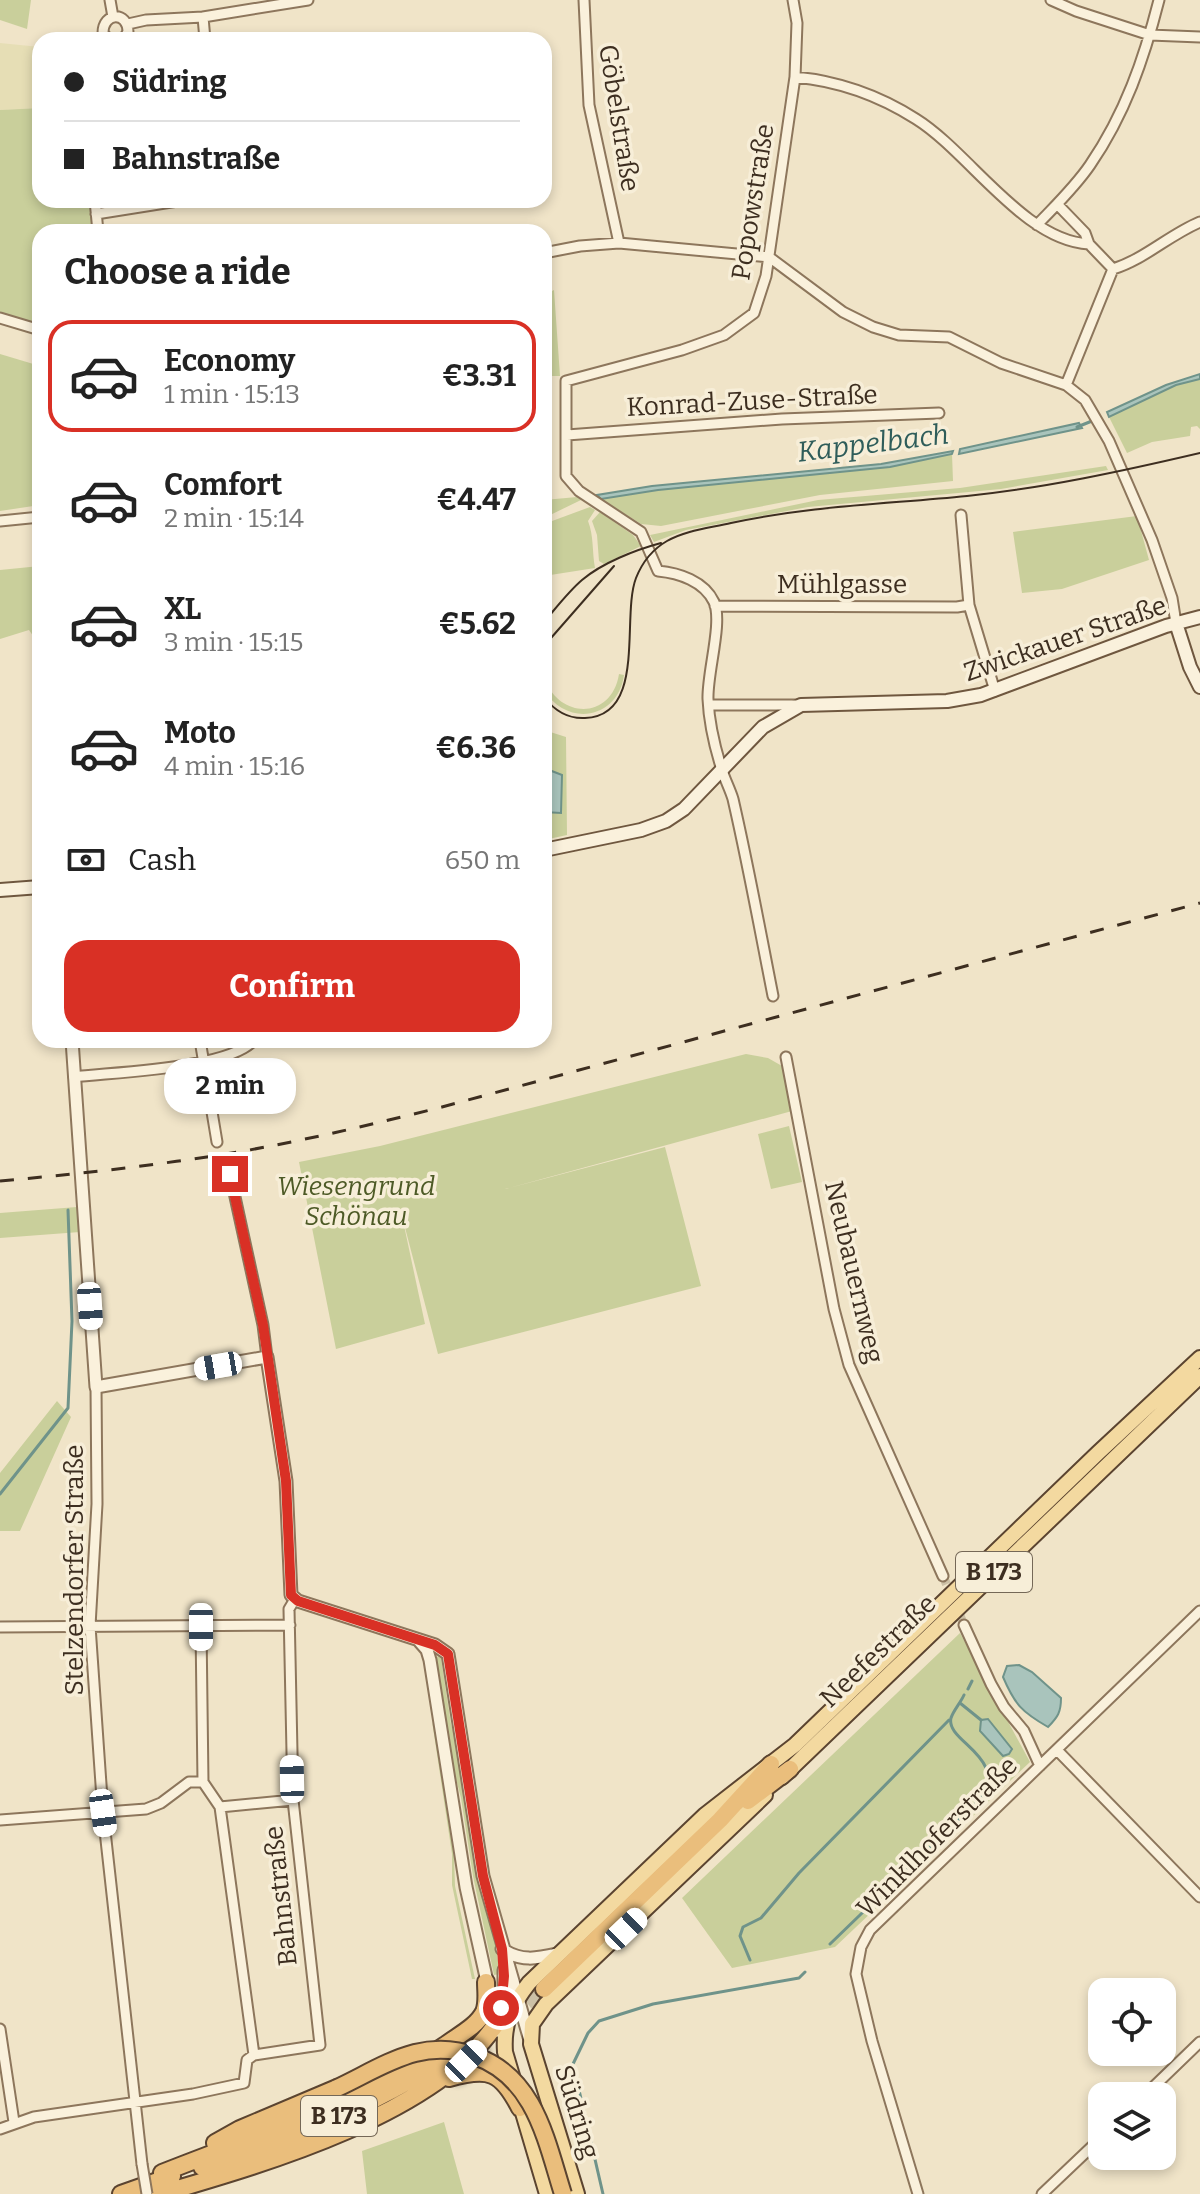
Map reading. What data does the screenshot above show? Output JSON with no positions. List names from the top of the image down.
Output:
{
  "streets": {
    "highway": ["B 173", "Neefestraße"],
    "main road": ["Zwickauer Straße", "Südring"],
    "street": [
      "Göbelstraße",
      "Popowstraße",
      "Konrad-Zuse-Straße",
      "Mühlgasse",
      "Neubauernweg",
      "Stelzendorfer Straße",
      "Winklhoferstraße",
      "Bahnstraße"
    ]
  },
  "crossings": [
    ["Popowstraße", "Konrad-Zuse-Straße"],
    ["Popowstraße", "Mühlgasse"],
    ["Stelzendorfer Straße", "B 173"],
    ["B 173", "Neefestraße"],
    ["B 173", "Südring"],
    ["Neefestraße", "Südring"],
    ["Bahnstraße", "Südring"]
  ],
  "water": ["Kappelbach"],
  "parks": ["Wiesengrund Schönau"],
  "page": {
    "banner": ["Südring", "Bahnstraße"],
    "heading": "Choose a ride",
    "list": [
      {
        "name": "Economy",
        "note": "1 min · 15:13",
        "value": "€3.31"
      },
      {
        "name": "Comfort",
        "note": "2 min · 15:14",
        "value": "€4.47"
      },
      {
        "name": "XL",
        "note": "3 min · 15:15",
        "value": "€5.62"
      },
      {
        "name": "Moto",
        "note": "4 min · 15:16",
        "value": "€6.36"
      }
    ],
    "pay": ["Cash", "650 m"],
    "buttons": "Confirm",
    "bubble": "2 min"
  }
}
